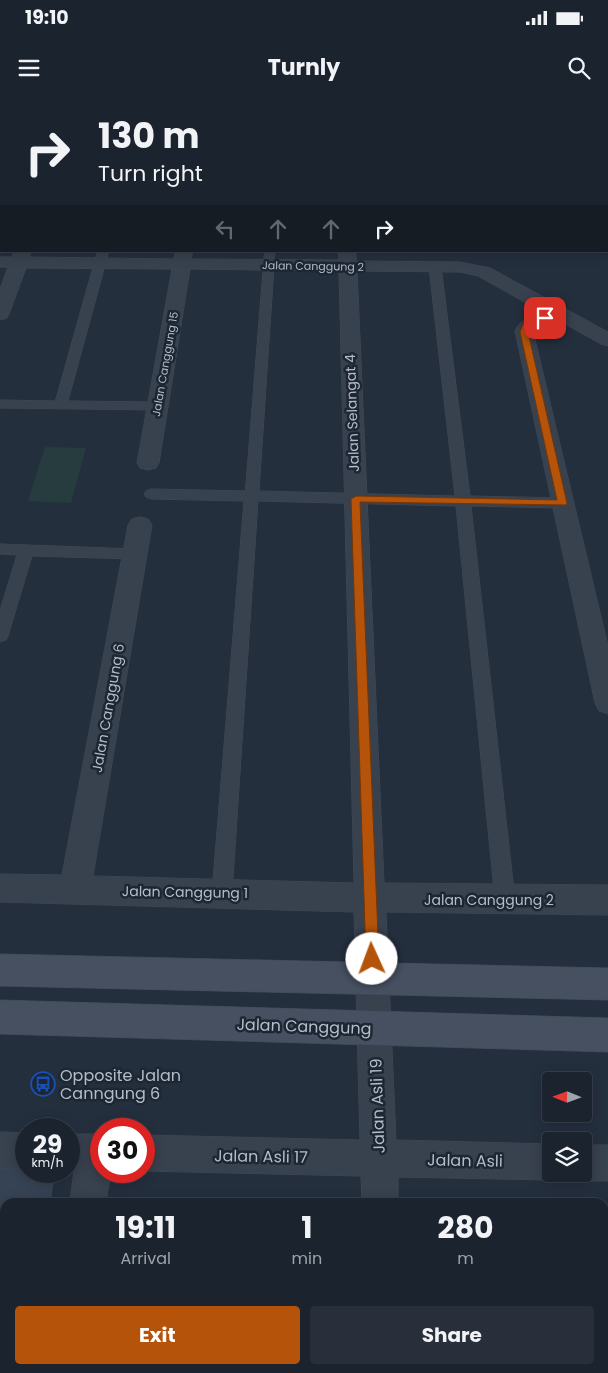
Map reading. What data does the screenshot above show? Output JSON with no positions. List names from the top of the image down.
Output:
{
  "streets": {
    "main road": ["Jalan Canggung"],
    "street": [
      "Jalan Canggung 2",
      "Jalan Canggung 15",
      "Jalan Selangat 4",
      "Jalan Canggung 6",
      "Jalan Canggung 1",
      "Jalan Asli 19",
      "Jalan Asli 17",
      "Jalan Asli"
    ]
  },
  "crossings": [
    ["Jalan Canggung 2", "Jalan Canggung 15"],
    ["Jalan Canggung 2", "Jalan Selangat 4"],
    ["Jalan Canggung 2", "Jalan Canggung 1"],
    ["Jalan Selangat 4", "Jalan Canggung 1"],
    ["Jalan Selangat 4", "Jalan Asli 19"],
    ["Jalan Canggung 6", "Jalan Canggung 1"],
    ["Jalan Canggung", "Jalan Asli 19"],
    ["Jalan Asli 19", "Jalan Asli 17"],
    ["Jalan Asli 19", "Jalan Asli"],
    ["Jalan Asli 17", "Jalan Asli"]
  ],
  "places": {
    "bus stop": ["Opposite Jalan Canngung 6"]
  },
  "north": "left",
  "page": {
    "status": "19:10",
    "header": "Turnly",
    "turn": ["130 m", "Turn right"],
    "speed": "29 km/h",
    "limit": "30",
    "eta": [
      "19:11",
      "Arrival",
      "1",
      "min",
      "280",
      "m"
    ],
    "buttons": ["Exit", "Share"]
  }
}
